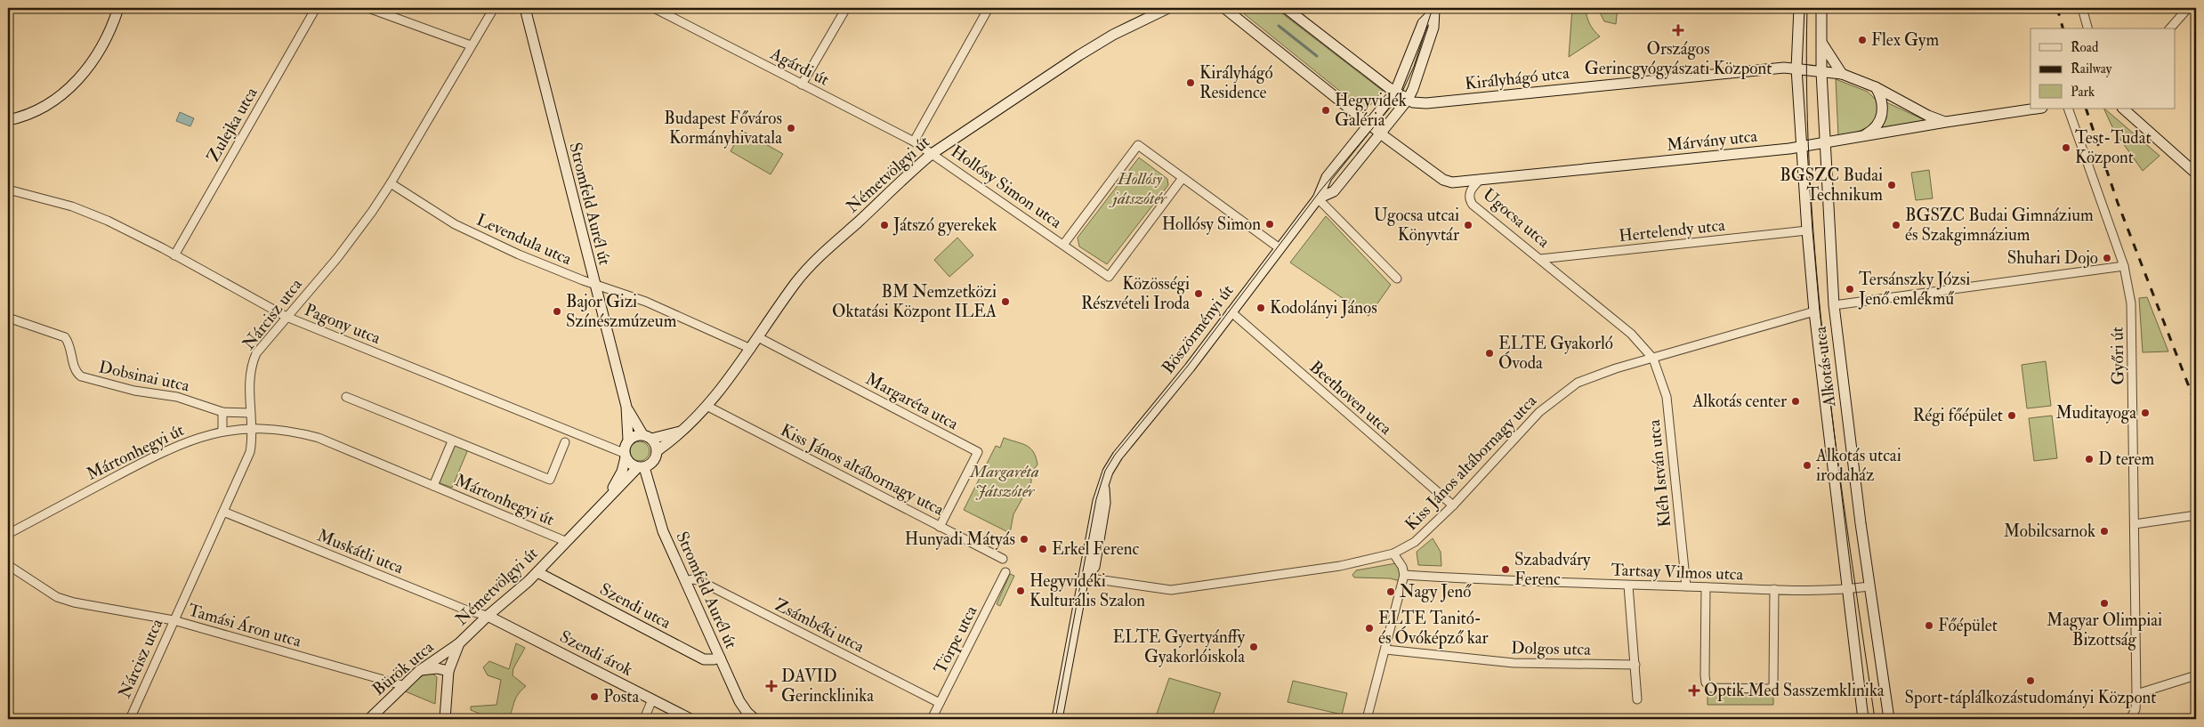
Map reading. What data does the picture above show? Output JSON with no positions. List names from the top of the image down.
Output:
{
  "streets": {
    "street": [
      "Agárdi út",
      "Királyhágó utca",
      "Zulejka utca",
      "Márvány utca",
      "Németvölgyi út",
      "Hollósy Simon utca",
      "Stromfeld Aurél út",
      "Ugocsa utca",
      "Hertelendy utca",
      "Levendula utca",
      "Nárcisz utca",
      "Pagony utca",
      "Böszörményi út",
      "Győri út",
      "Alkotás utca",
      "Dobsinai utca",
      "Beethoven utca",
      "Margaréta utca",
      "Mártonhegyi út",
      "Kiss János altábornagy utca",
      "Kléh István utca",
      "Muskátli utca",
      "Tartsay Vilmos utca",
      "Szendi utca",
      "Tamási Áron utca",
      "Zsámbéki utca",
      "Törpe utca",
      "Dolgos utca",
      "Szendi árok",
      "Bürök utca"
    ]
  },
  "crossings": [
    ["Agárdi út", "Németvölgyi út"],
    ["Agárdi út", "Hollósy Simon utca"],
    ["Királyhágó utca", "Márvány utca"],
    ["Királyhágó utca", "Böszörményi út"],
    ["Királyhágó utca", "Alkotás utca"],
    ["Zulejka utca", "Pagony utca"],
    ["Márvány utca", "Ugocsa utca"],
    ["Márvány utca", "Alkotás utca"],
    ["Németvölgyi út", "Hollósy Simon utca"],
    ["Németvölgyi út", "Stromfeld Aurél út"],
    ["Németvölgyi út", "Levendula utca"],
    ["Németvölgyi út", "Pagony utca"],
    ["Németvölgyi út", "Margaréta utca"],
    ["Németvölgyi út", "Mártonhegyi út"],
    ["Németvölgyi út", "Kiss János altábornagy utca"],
    ["Németvölgyi út", "Muskátli utca"],
    ["Németvölgyi út", "Szendi utca"],
    ["Németvölgyi út", "Szendi árok"],
    ["Németvölgyi út", "Bürök utca"],
    ["Hollósy Simon utca", "Böszörményi út"],
    ["Stromfeld Aurél út", "Levendula utca"],
    ["Stromfeld Aurél út", "Pagony utca"],
    ["Stromfeld Aurél út", "Szendi utca"],
    ["Stromfeld Aurél út", "Zsámbéki utca"],
    ["Ugocsa utca", "Hertelendy utca"],
    ["Ugocsa utca", "Böszörményi út"],
    ["Ugocsa utca", "Kiss János altábornagy utca"],
    ["Ugocsa utca", "Kléh István utca"],
    ["Hertelendy utca", "Alkotás utca"],
    ["Levendula utca", "Nárcisz utca"],
    ["Nárcisz utca", "Pagony utca"],
    ["Nárcisz utca", "Dobsinai utca"],
    ["Nárcisz utca", "Mártonhegyi út"],
    ["Nárcisz utca", "Muskátli utca"],
    ["Nárcisz utca", "Tamási Áron utca"],
    ["Böszörményi út", "Beethoven utca"],
    ["Böszörményi út", "Kiss János altábornagy utca"],
    ["Alkotás utca", "Kiss János altábornagy utca"],
    ["Alkotás utca", "Tartsay Vilmos utca"],
    ["Beethoven utca", "Kiss János altábornagy utca"],
    ["Margaréta utca", "Kiss János altábornagy utca"],
    ["Kiss János altábornagy utca", "Kléh István utca"],
    ["Kléh István utca", "Tartsay Vilmos utca"],
    ["Muskátli utca", "Szendi árok"],
    ["Tamási Áron utca", "Bürök utca"],
    ["Zsámbéki utca", "Törpe utca"]
  ],
  "parks": ["Hollósy játszótér", "Margaréta Játszótér"],
  "places": {
    "health": ["Országos Gerincgyógyászati Központ", "DAVID Gerincklinika", "Optik Med Sasszemklinika"],
    "other": [
      "Flex Gym",
      "Királyhágó Residence",
      "Hegyvidék Galéria",
      "Budapest Főváros Kormányhivatala",
      "Test-Tudat Központ",
      "BGSZC Budai Technikum",
      "Hollósy Simon",
      "Játszó gyerekek",
      "Ugocsa utcai Könyvtár",
      "BGSZC Budai Gimnázium és Szakgimnázium",
      "Shuhari Dojo",
      "Tersánszky Józsi Jenő emlékmű",
      "Közösségi Részvételi Iroda",
      "BM Nemzetközi Oktatási Központ ILEA",
      "Kodolányi János",
      "Bajor Gizi Színészmúzeum",
      "ELTE Gyakorló Óvoda",
      "Alkotás center",
      "Muditayoga",
      "Régi főépület",
      "D terem",
      "Alkotás utcai irodaház",
      "Mobilcsarnok",
      "Hunyadi Mátyás",
      "Erkel Ferenc",
      "Szabadváry Ferenc",
      "Hegyvidéki Kulturális Szalon",
      "Nagy Jenő",
      "Magyar Olimpiai Bizottság",
      "Főépület",
      "ELTE Tanitó- és Óvóképző kar",
      "ELTE Gyertyánffy Gyakorlóiskola",
      "Sport-táplálkozástudományi Központ",
      "Posta"
    ]
  },
  "legend": ["Road", "Railway", "Park"]
}
